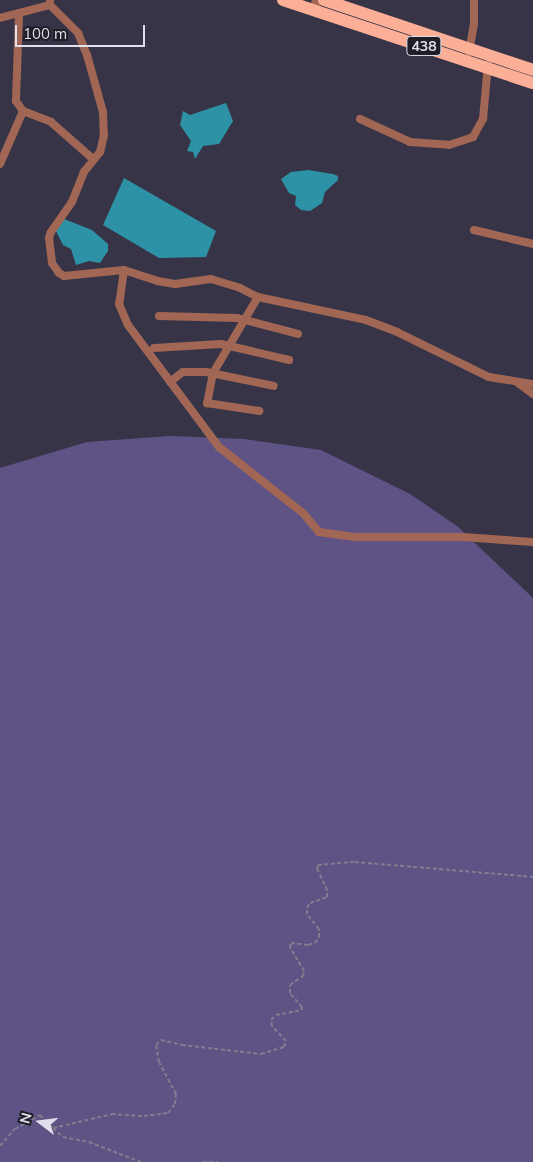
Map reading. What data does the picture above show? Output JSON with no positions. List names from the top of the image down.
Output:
{
  "streets": {
    "highway": ["438"]
  },
  "scale_bar": "100 m",
  "north": "left"
}
